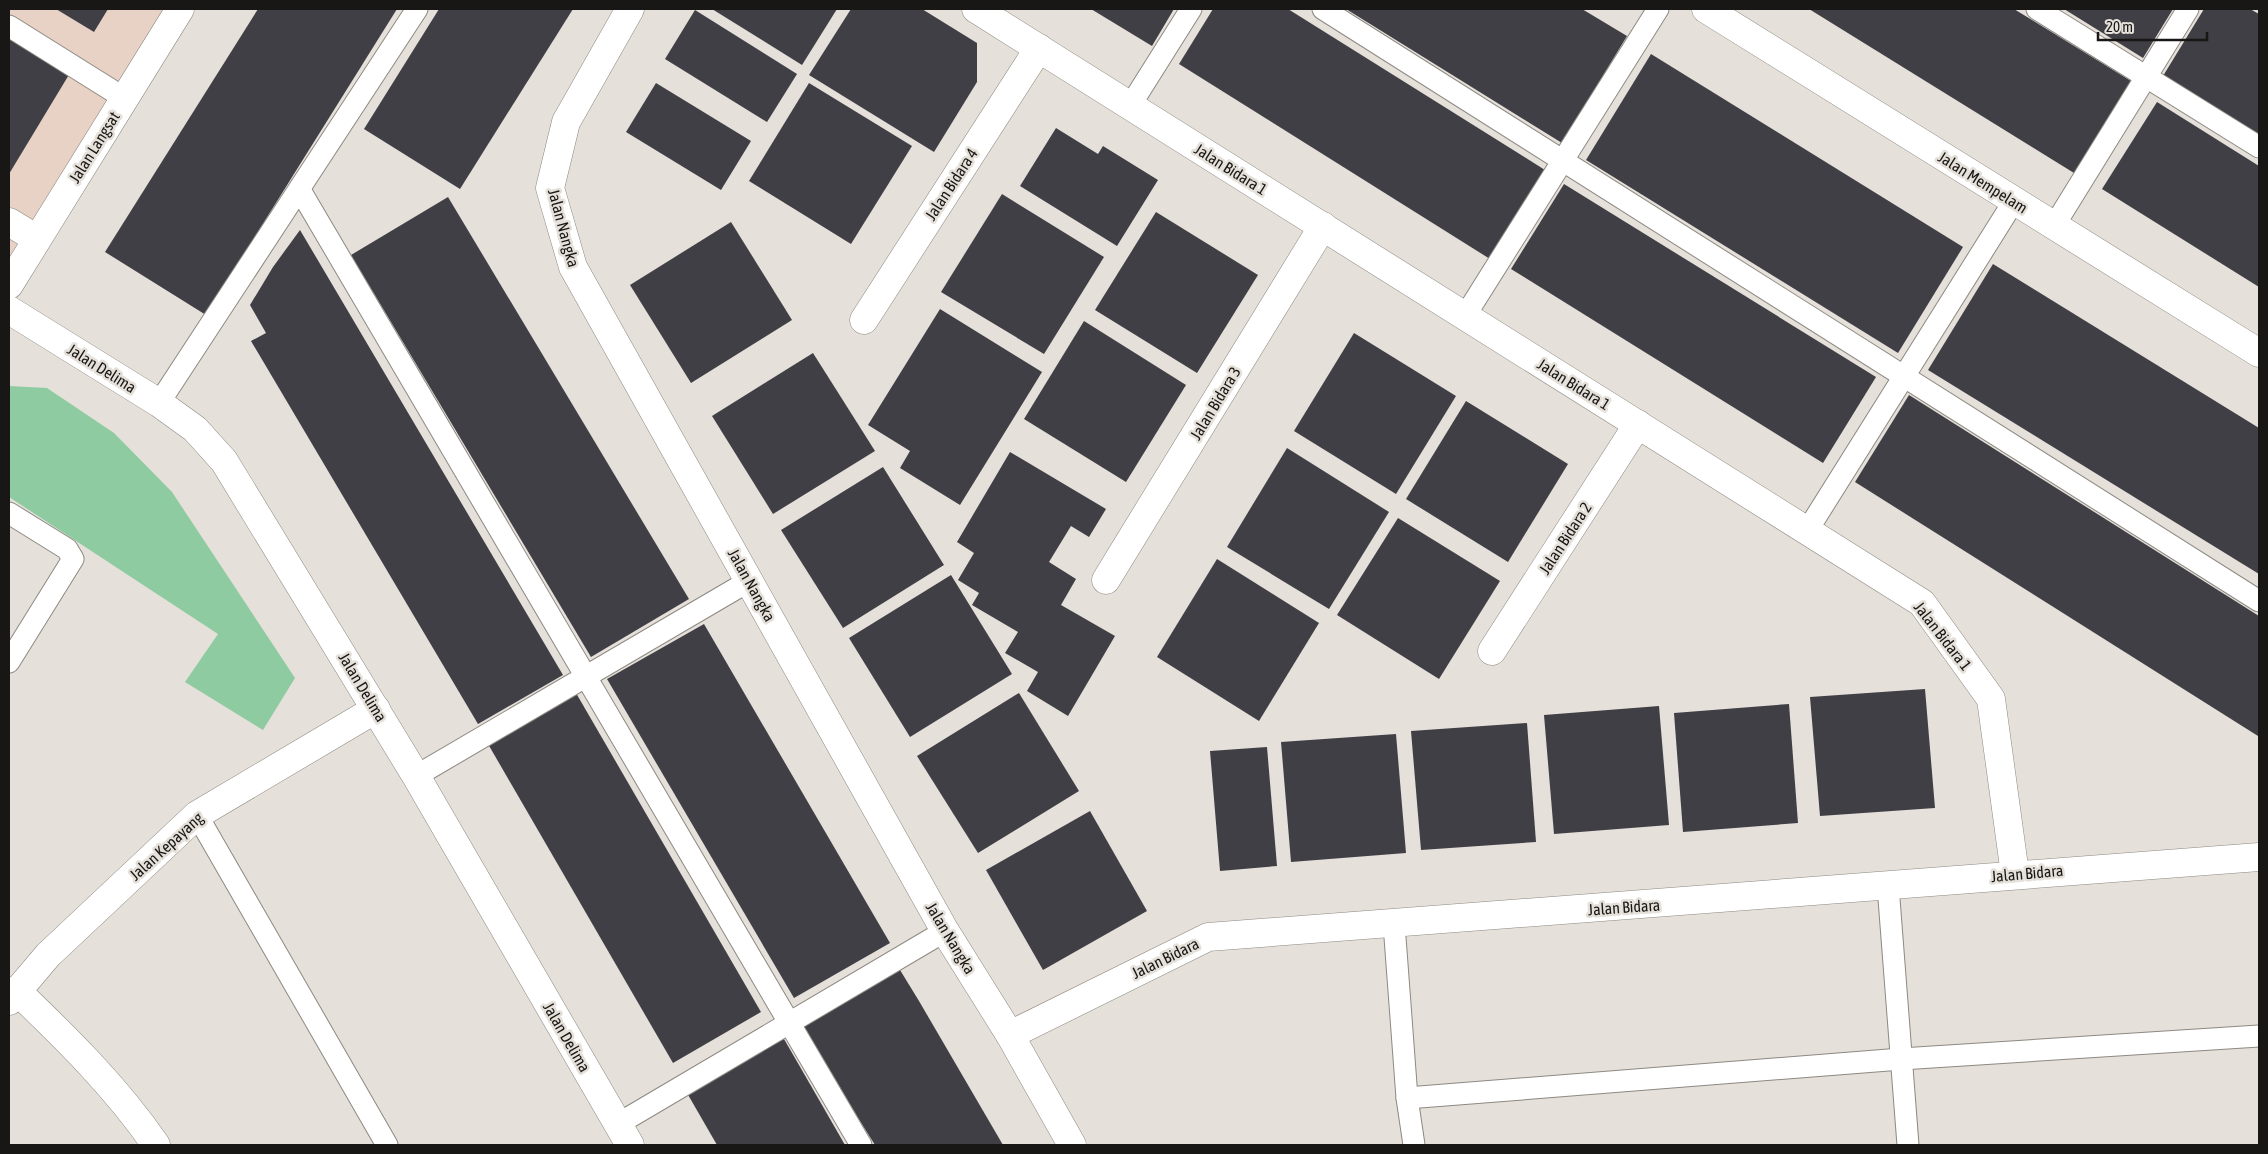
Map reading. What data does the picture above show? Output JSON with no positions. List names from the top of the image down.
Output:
{
  "streets": {
    "street": [
      "Jalan Langsat",
      "Jalan Bidara 1",
      "Jalan Mempelam",
      "Jalan Bidara 4",
      "Jalan Nangka",
      "Jalan Delima",
      "Jalan Bidara 3",
      "Jalan Bidara 2",
      "Jalan Kepayang",
      "Jalan Bidara"
    ]
  },
  "crossings": [
    ["Jalan Bidara 1", "Jalan Bidara 4"],
    ["Jalan Bidara 1", "Jalan Bidara 3"],
    ["Jalan Bidara 1", "Jalan Bidara 2"],
    ["Jalan Bidara 1", "Jalan Bidara"],
    ["Jalan Nangka", "Jalan Bidara"],
    ["Jalan Delima", "Jalan Kepayang"]
  ],
  "scale_bar": "20 m"
}
